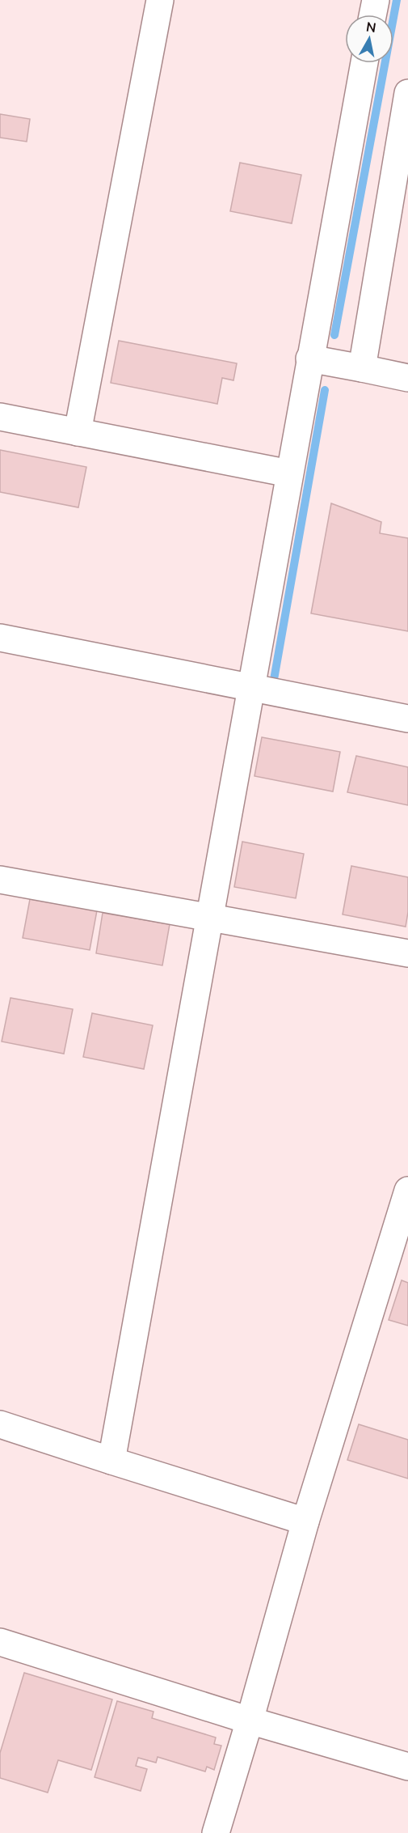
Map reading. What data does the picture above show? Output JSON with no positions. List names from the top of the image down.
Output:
{
  "north": "top"
}
